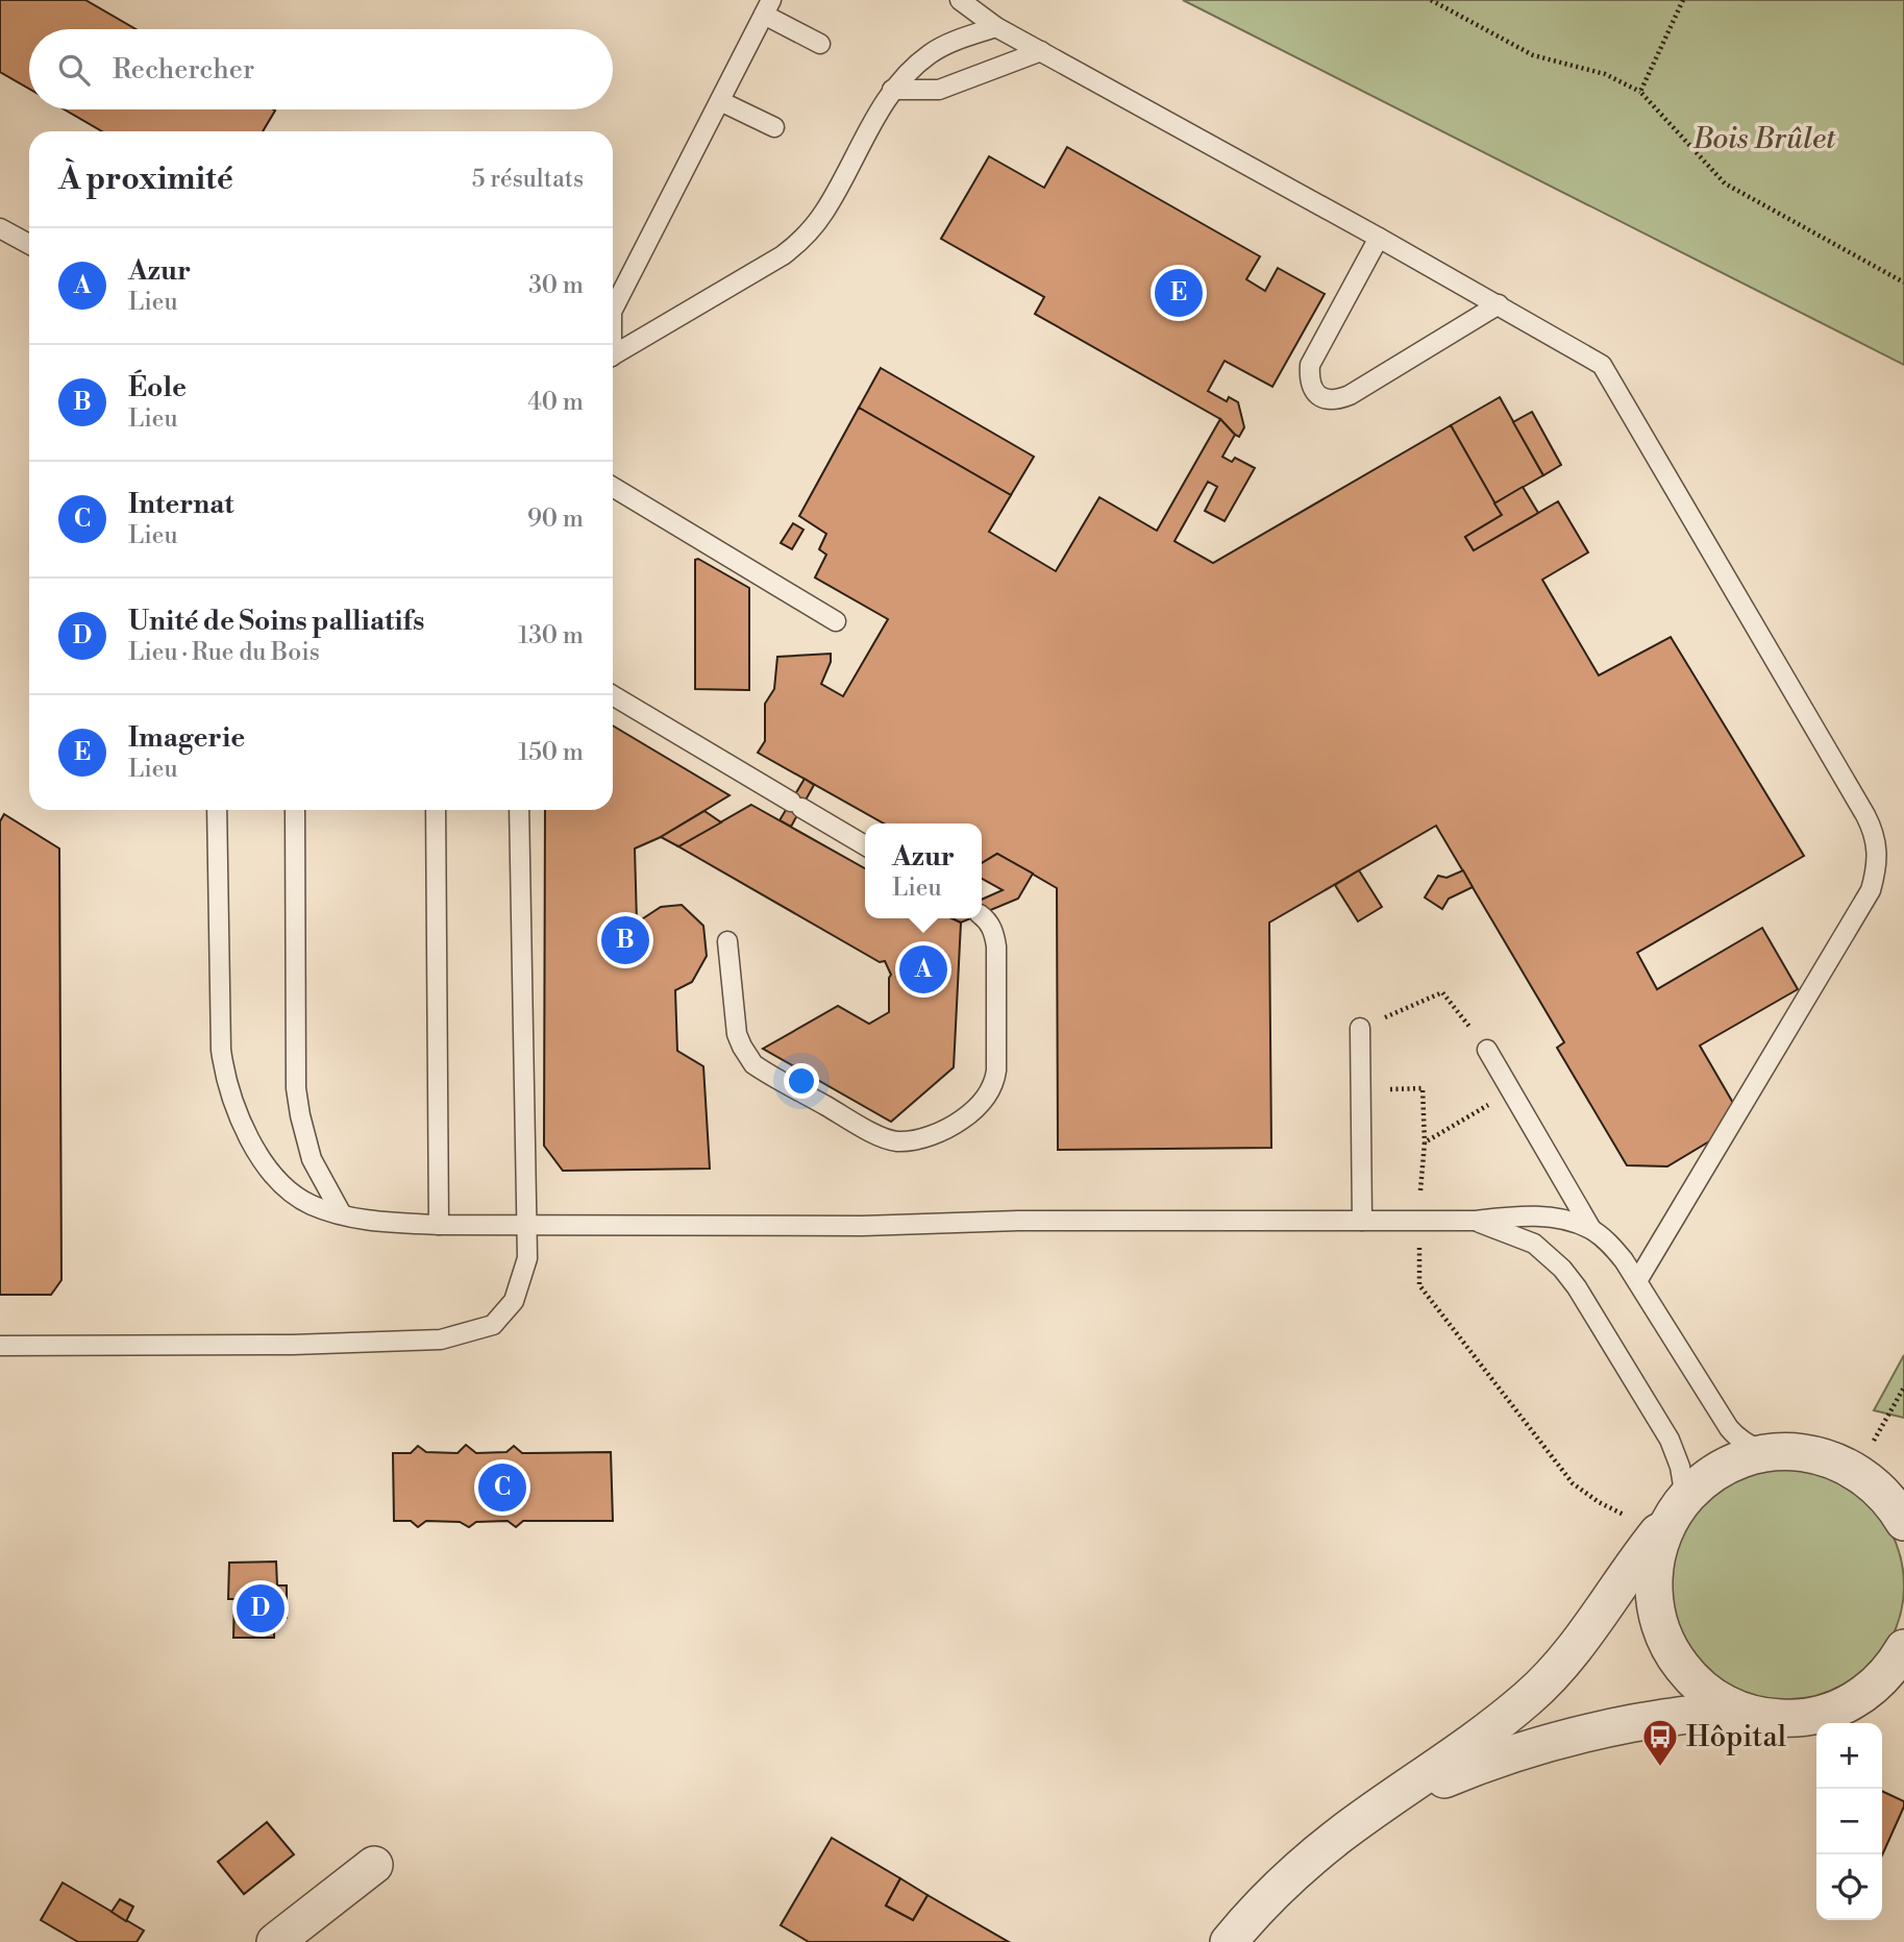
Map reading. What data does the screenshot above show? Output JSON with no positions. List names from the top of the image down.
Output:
{
  "parks": ["Bois Brûlet"],
  "places": {
    "bus stop": ["Hôpital"]
  },
  "page": {
    "search": "Rechercher",
    "heading": ["À proximité", "5 résultats"],
    "list": [
      {
        "mark": "A",
        "name": "Azur",
        "note": "Lieu",
        "value": "30 m"
      },
      {
        "mark": "B",
        "name": "Éole",
        "note": "Lieu",
        "value": "40 m"
      },
      {
        "mark": "C",
        "name": "Internat",
        "note": "Lieu",
        "value": "90 m"
      },
      {
        "mark": "D",
        "name": "Unité de Soins palliatifs",
        "note": "Lieu · Rue du Bois",
        "value": "130 m"
      },
      {
        "mark": "E",
        "name": "Imagerie",
        "note": "Lieu",
        "value": "150 m"
      }
    ],
    "pins": [
      "E",
      "B",
      "A",
      "C",
      "D"
    ],
    "popup": ["Azur", "Lieu"],
    "map_buttons": ["+", "−"]
  }
}
